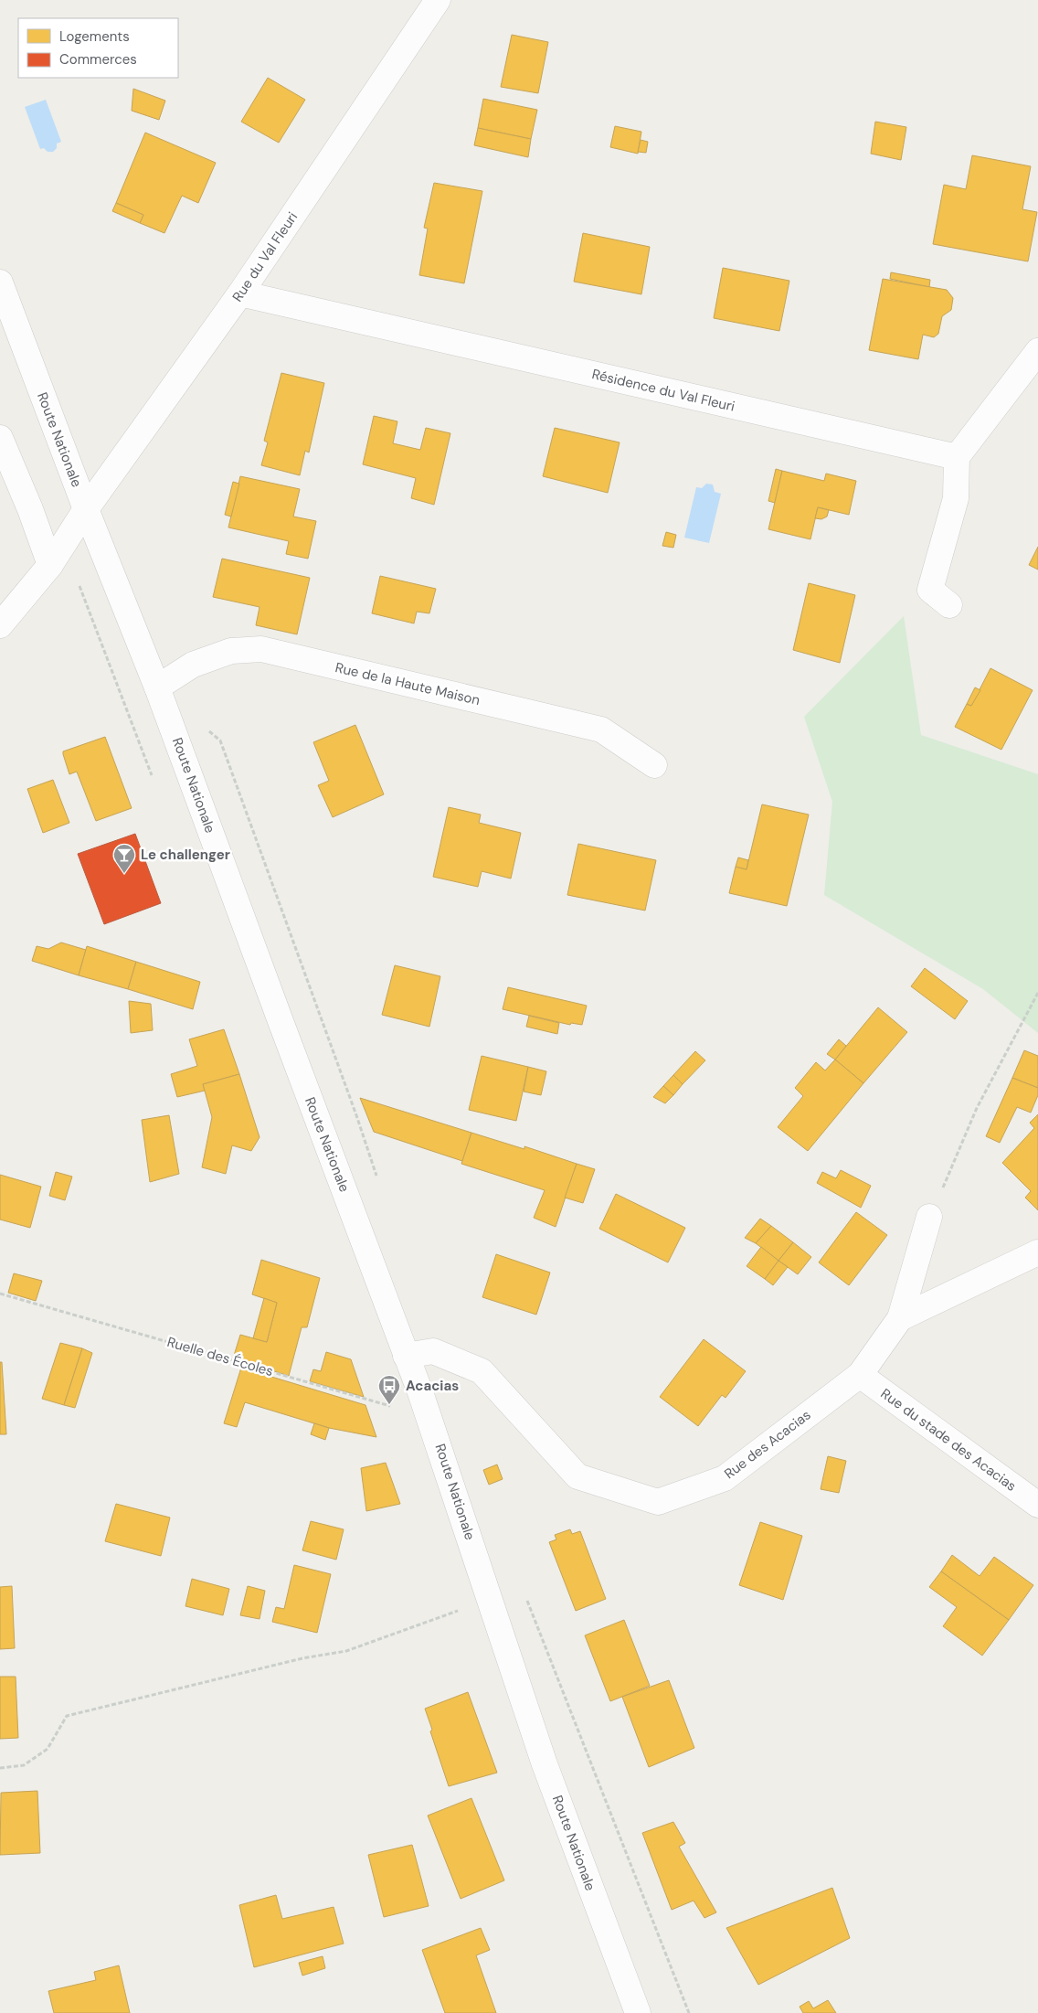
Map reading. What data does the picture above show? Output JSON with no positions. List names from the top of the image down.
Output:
{
  "streets": {
    "street": [
      "Rue du Val Fleuri",
      "Résidence du Val Fleuri",
      "Route Nationale",
      "Rue de la Haute Maison",
      "Rue du stade des Acacias",
      "Rue des Acacias"
    ],
    "path": ["Ruelle des Écoles"]
  },
  "crossings": [
    ["Rue du Val Fleuri", "Résidence du Val Fleuri"],
    ["Rue du Val Fleuri", "Route Nationale"],
    ["Route Nationale", "Rue de la Haute Maison"],
    ["Route Nationale", "Ruelle des Écoles"],
    ["Route Nationale", "Rue des Acacias"],
    ["Rue du stade des Acacias", "Rue des Acacias"]
  ],
  "places": {
    "bar": ["Le challenger"],
    "bus stop": ["Acacias"]
  },
  "legend": ["Logements", "Commerces"]
}
